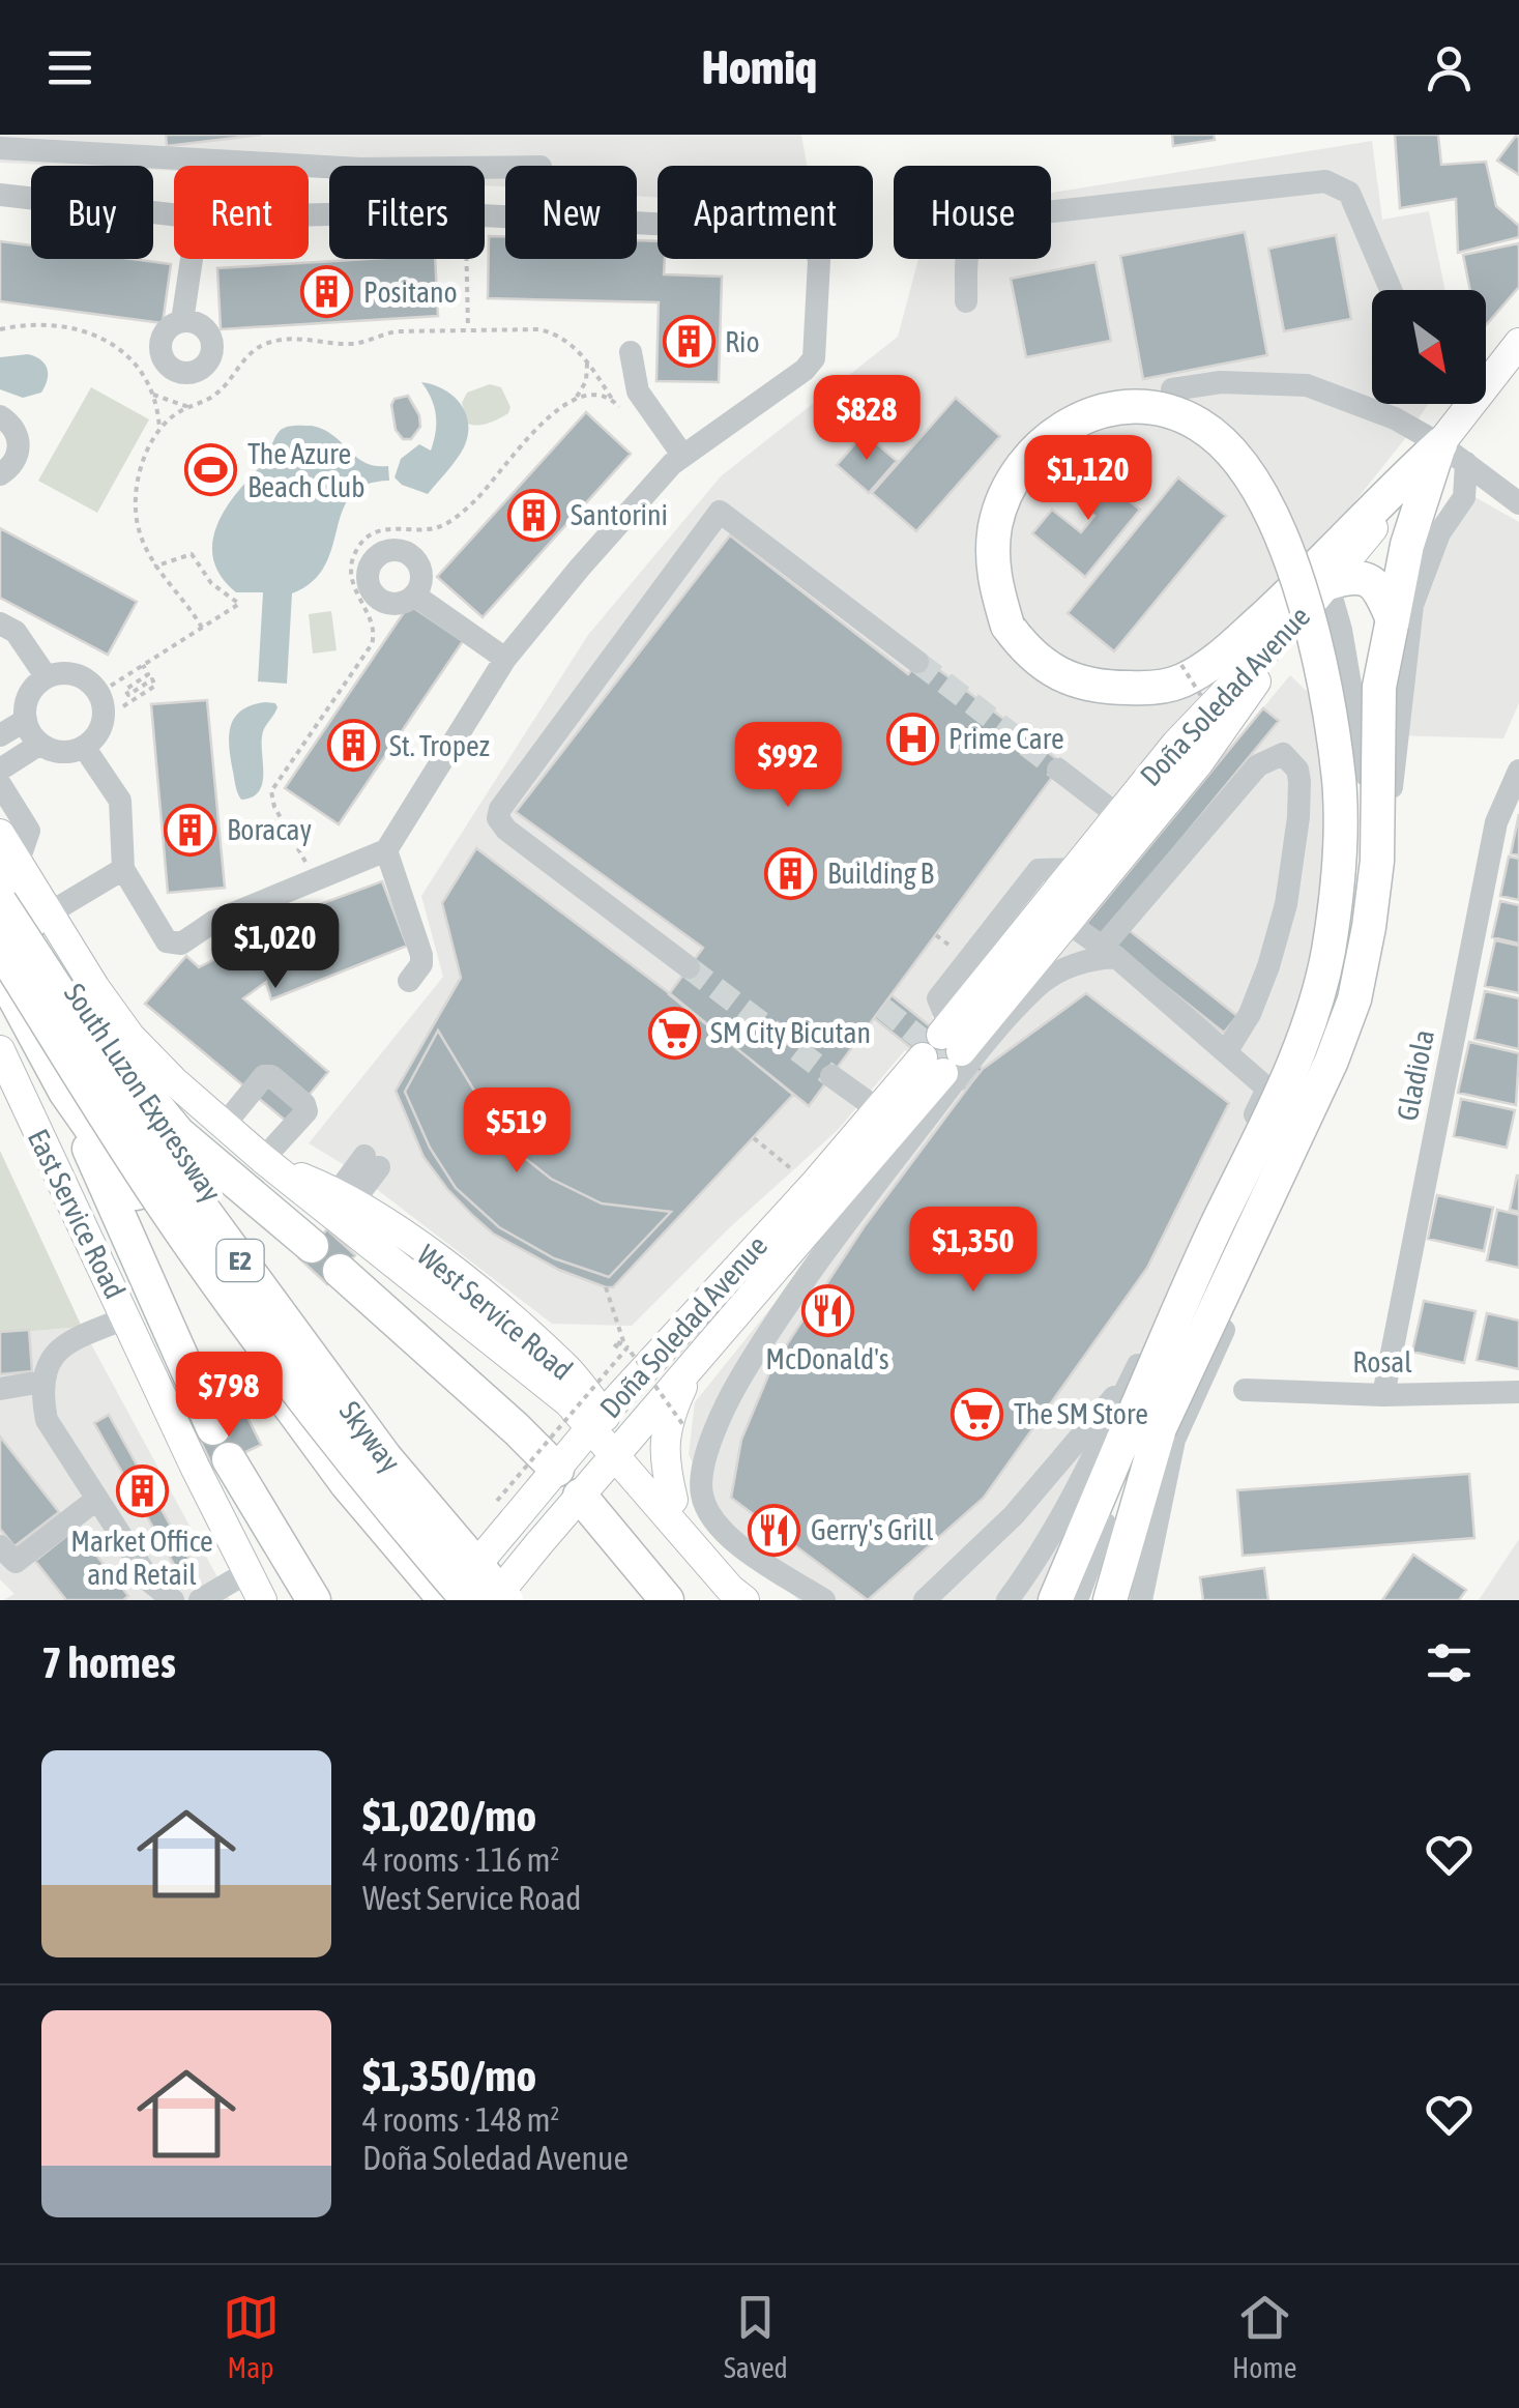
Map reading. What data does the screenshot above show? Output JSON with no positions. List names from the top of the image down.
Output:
{
  "streets": {
    "highway": ["South Luzon Expressway", "E2", "Skyway"],
    "main road": ["Doña Soledad Avenue", "East Service Road", "West Service Road"],
    "street": ["Gladiola", "Rosal"]
  },
  "crossings": [
    ["Doña Soledad Avenue", "South Luzon Expressway"],
    ["Doña Soledad Avenue", "West Service Road"],
    ["Gladiola", "Rosal"],
    ["South Luzon Expressway", "West Service Road"],
    ["South Luzon Expressway", "Skyway"]
  ],
  "places": {
    "building": [
      "Positano",
      "Rio",
      "Santorini",
      "St. Tropez",
      "Boracay",
      "Building B",
      "Market Office and Retail"
    ],
    "sports": ["The Azure Beach Club"],
    "hospital": ["Prime Care"],
    "supermarket": ["SM City Bicutan", "The SM Store"],
    "restaurant": ["McDonald's", "Gerry's Grill"]
  },
  "north": "bottom right",
  "page": {
    "header": "Homiq",
    "chip": [
      "Buy",
      "Rent",
      "Filters",
      "New",
      "Apartment",
      "House"
    ],
    "price": [
      "$828",
      "$1,120",
      "$992",
      "$1,020",
      "$519",
      "$1,350",
      "$798"
    ],
    "heading": "7 homes",
    "list": [
      {
        "name": "$1,020/mo",
        "note": "4 rooms · 116 m² · West Service Road"
      },
      {
        "name": "$1,350/mo",
        "note": "4 rooms · 148 m² · Doña Soledad Avenue"
      }
    ],
    "tabs": ["Map", "Saved", "Home"]
  }
}
